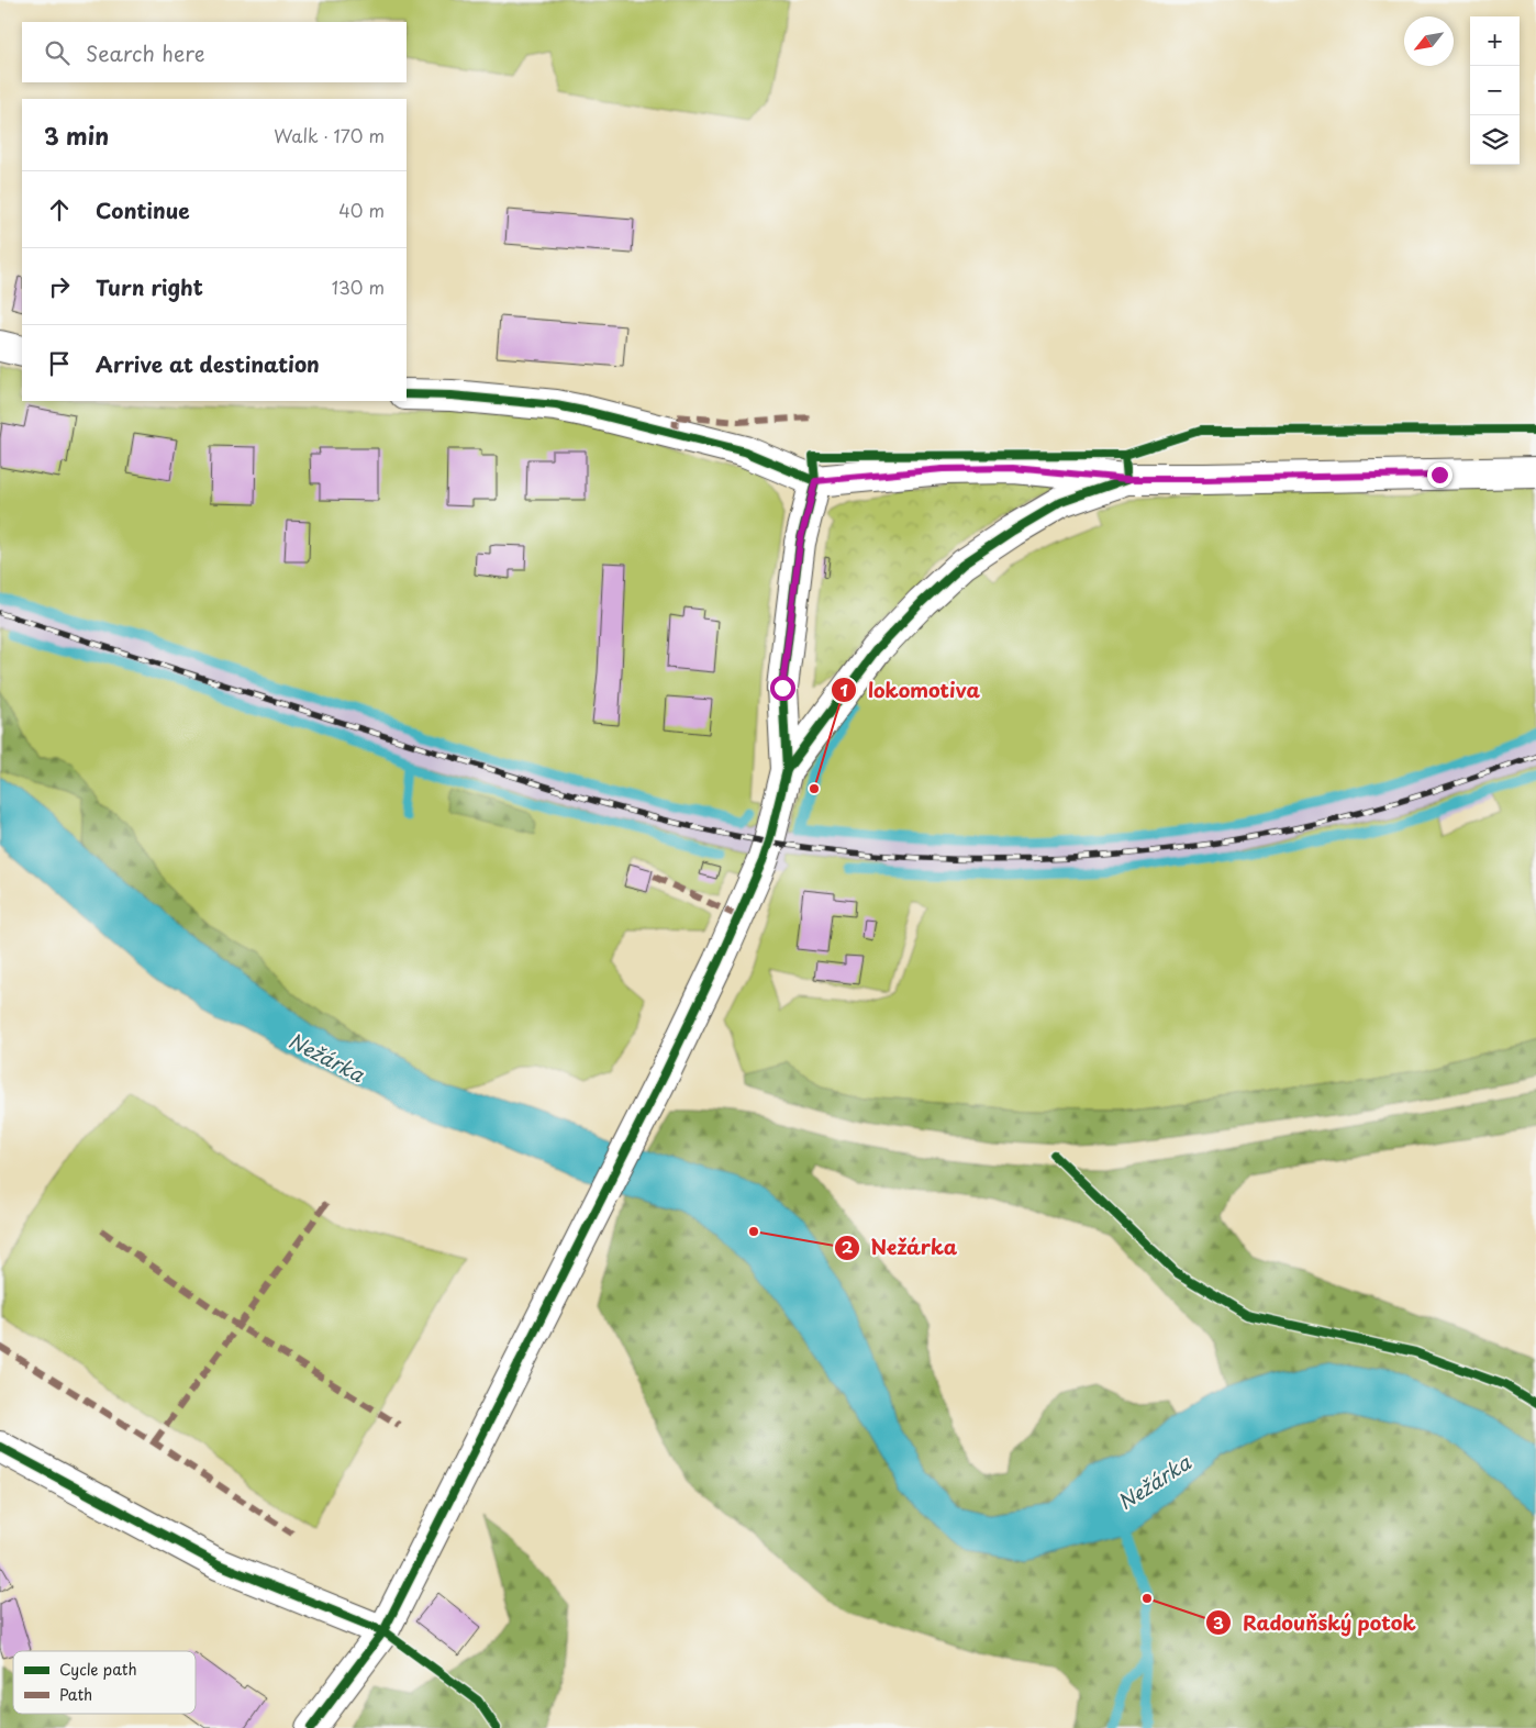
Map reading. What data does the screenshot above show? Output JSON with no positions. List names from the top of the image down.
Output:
{
  "water": ["Nežárka"],
  "places": ["lokomotiva", "Nežárka", "Radouňský potok"],
  "legend": ["Cycle path", "Path"],
  "north": "bottom left",
  "page": {
    "map_buttons": ["+", "−"],
    "search": "Search here",
    "heading": ["3 min", "Walk · 170 m"],
    "list": [
      ["Continue", "40 m"],
      ["Turn right", "130 m"],
      "Arrive at destination"
    ]
  }
}
